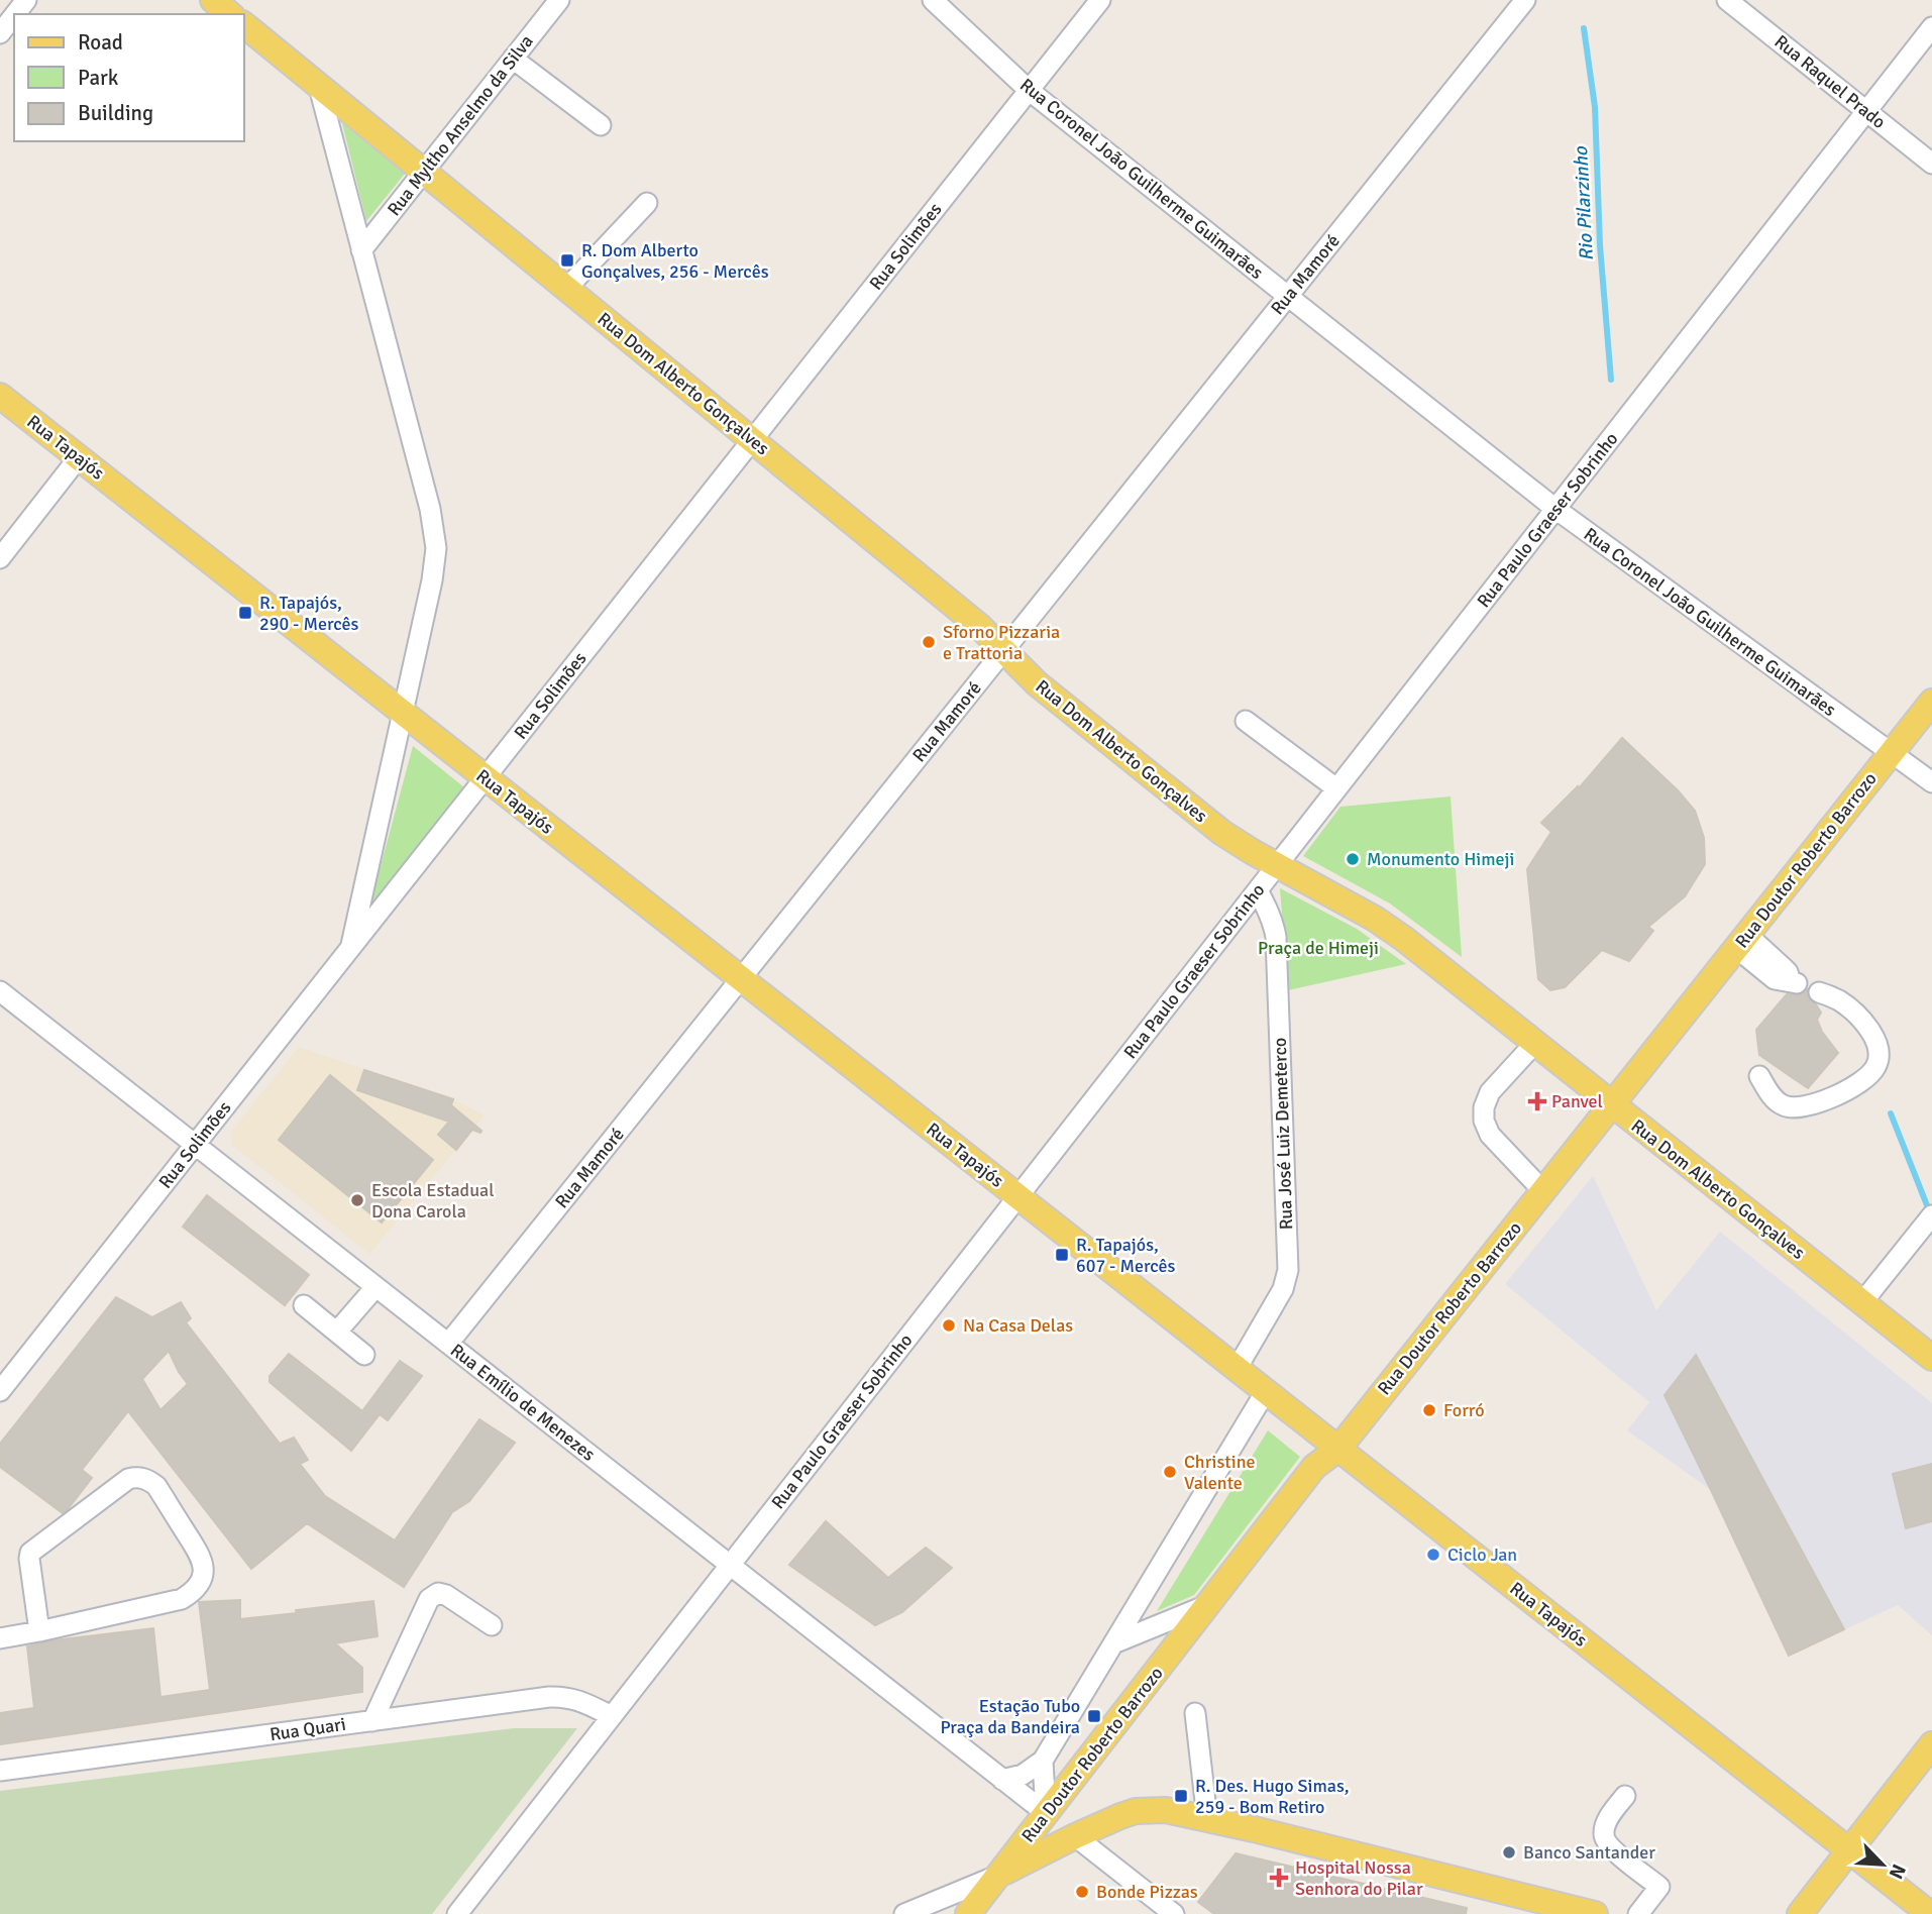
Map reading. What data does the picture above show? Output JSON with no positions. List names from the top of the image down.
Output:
{
  "streets": {
    "main road": ["Rua Dom Alberto Gonçalves", "Rua Tapajós", "Rua Doutor Roberto Barrozo"],
    "street": [
      "Rua Raquel Prado",
      "Rua Myltho Anselmo da Silva",
      "Rua Coronel João Guilherme Guimarães",
      "Rua Solimões",
      "Rua Mamoré",
      "Rua Paulo Graeser Sobrinho",
      "Rua José Luiz Demeterco",
      "Rua Emílio de Menezes",
      "Rua Quari"
    ]
  },
  "crossings": [
    ["Rua Raquel Prado", "Rua Paulo Graeser Sobrinho"],
    ["Rua Myltho Anselmo da Silva", "Rua Dom Alberto Gonçalves"],
    ["Rua Coronel João Guilherme Guimarães", "Rua Solimões"],
    ["Rua Coronel João Guilherme Guimarães", "Rua Mamoré"],
    ["Rua Coronel João Guilherme Guimarães", "Rua Paulo Graeser Sobrinho"],
    ["Rua Coronel João Guilherme Guimarães", "Rua Doutor Roberto Barrozo"],
    ["Rua Solimões", "Rua Dom Alberto Gonçalves"],
    ["Rua Solimões", "Rua Tapajós"],
    ["Rua Solimões", "Rua Emílio de Menezes"],
    ["Rua Mamoré", "Rua Dom Alberto Gonçalves"],
    ["Rua Mamoré", "Rua Tapajós"],
    ["Rua Mamoré", "Rua Emílio de Menezes"],
    ["Rua Dom Alberto Gonçalves", "Rua Paulo Graeser Sobrinho"],
    ["Rua Dom Alberto Gonçalves", "Rua Doutor Roberto Barrozo"],
    ["Rua Tapajós", "Rua Paulo Graeser Sobrinho"],
    ["Rua Tapajós", "Rua Doutor Roberto Barrozo"],
    ["Rua Tapajós", "Rua José Luiz Demeterco"],
    ["Rua Paulo Graeser Sobrinho", "Rua José Luiz Demeterco"],
    ["Rua Paulo Graeser Sobrinho", "Rua Emílio de Menezes"],
    ["Rua Paulo Graeser Sobrinho", "Rua Quari"],
    ["Rua Doutor Roberto Barrozo", "Rua Emílio de Menezes"]
  ],
  "water": ["Rio Pilarzinho"],
  "parks": ["Praça de Himeji"],
  "places": {
    "transit": [
      "R. Dom Alberto Gonçalves, 256 - Mercês",
      "R. Tapajós, 290 - Mercês",
      "R. Tapajós, 607 - Mercês",
      "Estação Tubo Praça da Bandeira",
      "R. Des. Hugo Simas, 259 - Bom Retiro"
    ],
    "other": [
      "Sforno Pizzaria e Trattoria",
      "Monumento Himeji",
      "Escola Estadual Dona Carola",
      "Na Casa Delas",
      "Forró",
      "Christine Valente",
      "Ciclo Jan",
      "Banco Santander",
      "Bonde Pizzas"
    ],
    "health": ["Panvel", "Hospital Nossa Senhora do Pilar"]
  },
  "legend": ["Road", "Park", "Building"],
  "north": "bottom right"
}
